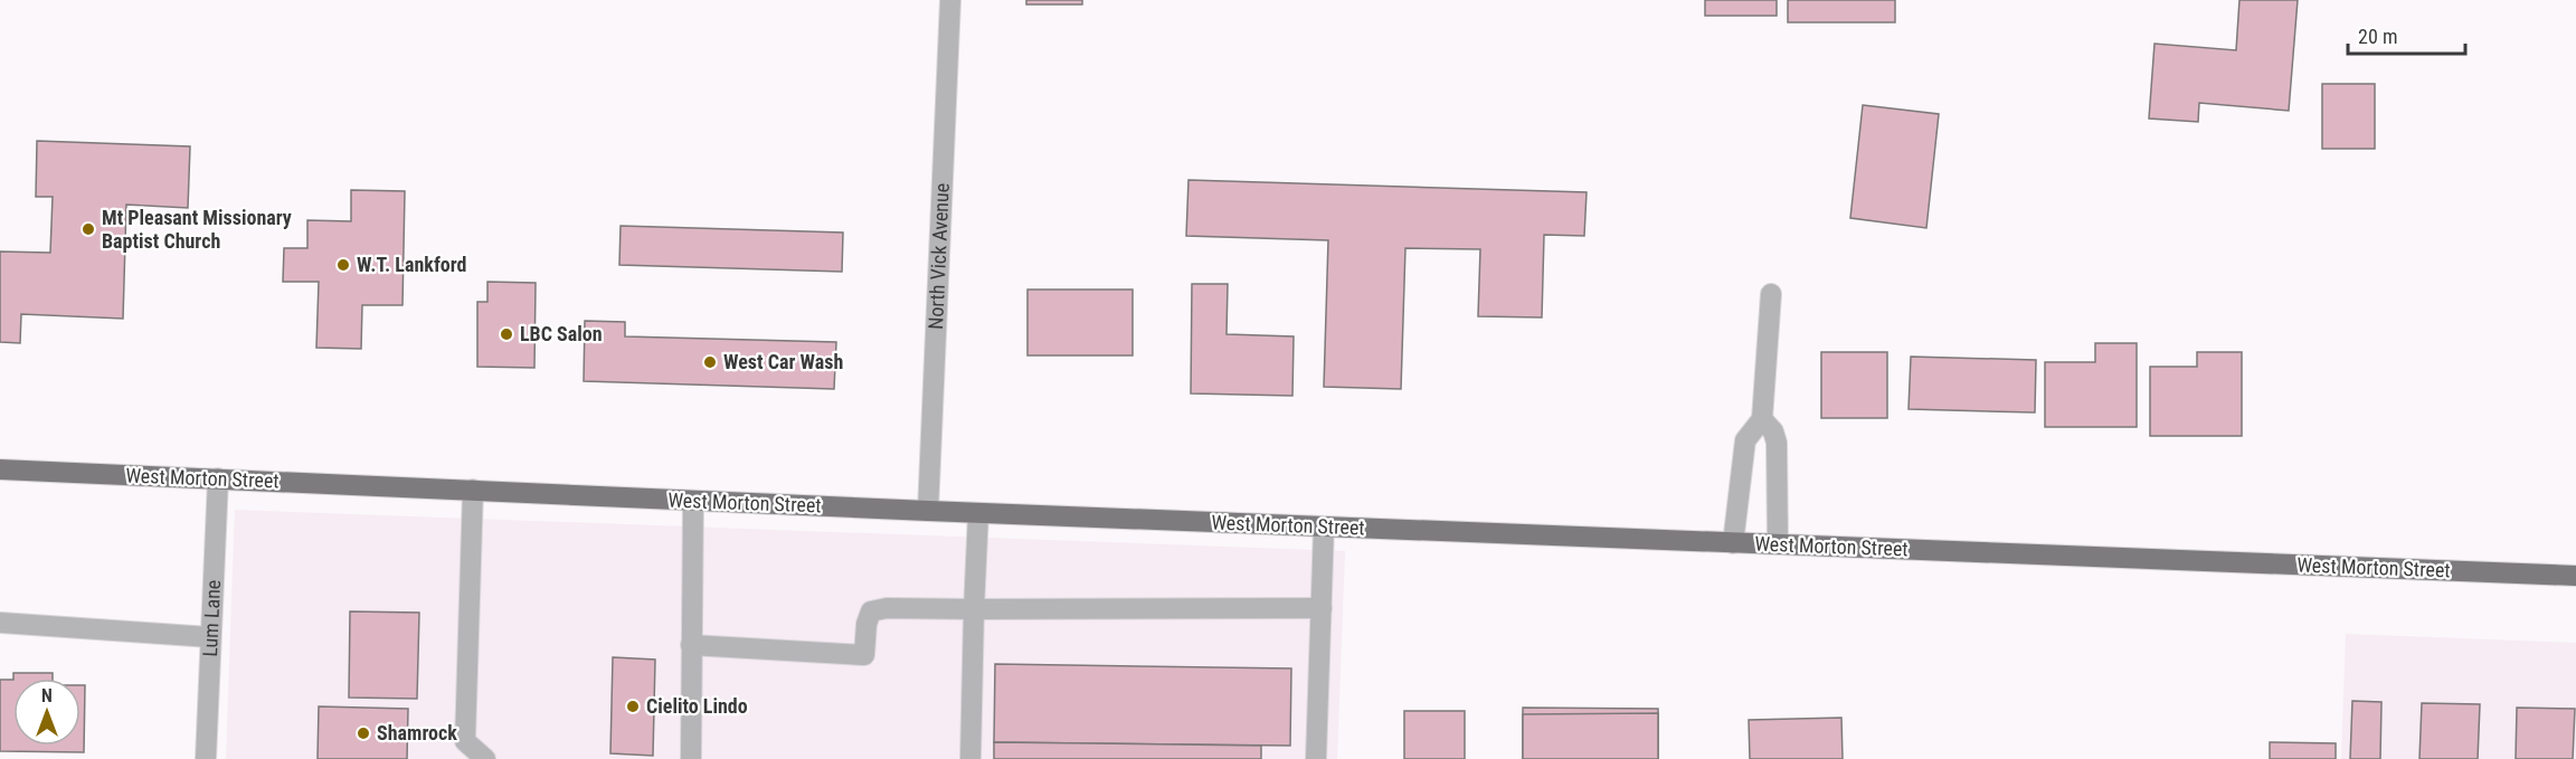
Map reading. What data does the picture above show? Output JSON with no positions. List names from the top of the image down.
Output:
{
  "streets": {
    "main road": ["West Morton Street"],
    "street": ["North Vick Avenue", "Lum Lane"]
  },
  "crossings": [
    ["North Vick Avenue", "West Morton Street"],
    ["West Morton Street", "Lum Lane"]
  ],
  "places": [
    "Mt Pleasant Missionary Baptist Church",
    "W.T. Lankford",
    "LBC Salon",
    "West Car Wash",
    "Cielito Lindo",
    "Shamrock"
  ],
  "scale_bar": "20 m",
  "north": "top"
}
